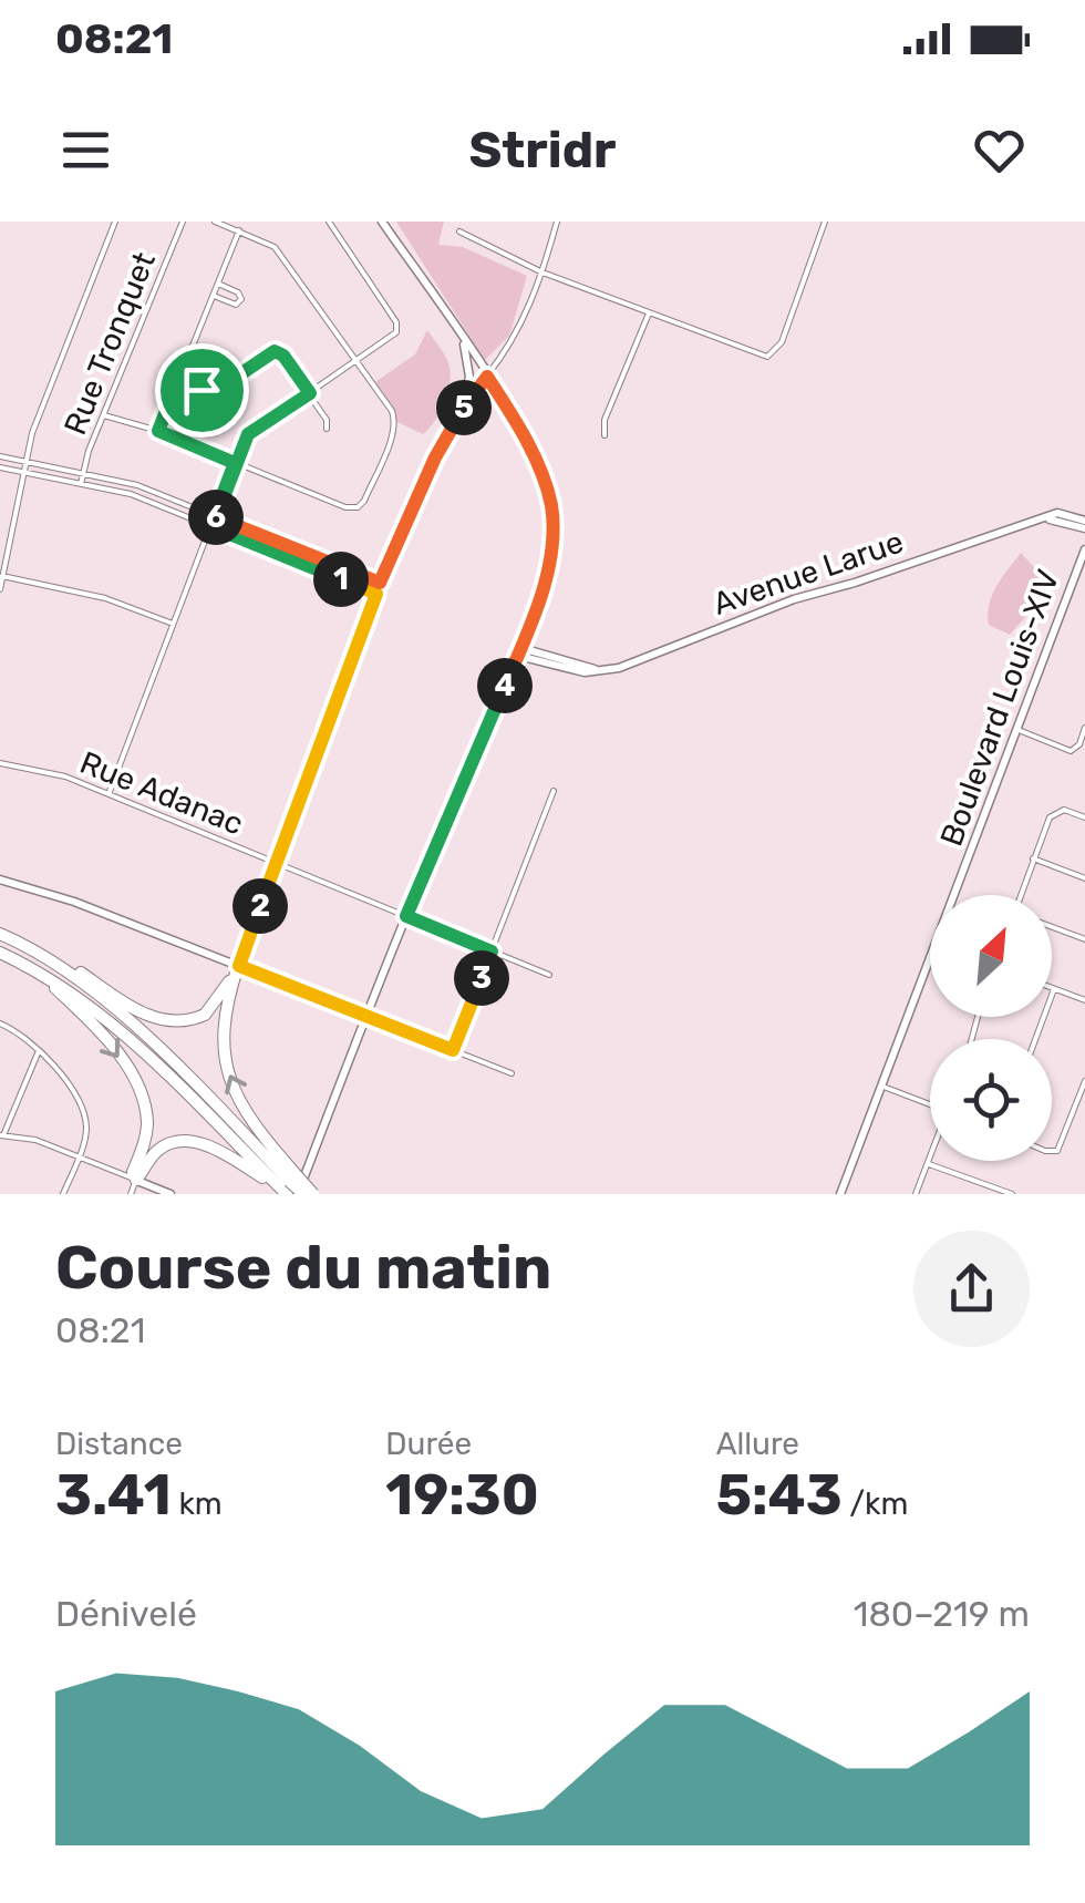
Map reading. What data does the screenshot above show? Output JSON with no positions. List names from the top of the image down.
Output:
{
  "streets": {
    "street": [
      "Rue Tronquet",
      "Avenue Larue",
      "Boulevard Louis-XIV",
      "Rue Adanac"
    ]
  },
  "north": "top right",
  "page": {
    "status": "08:21",
    "header": "Stridr",
    "pins": [
      "5",
      "6",
      "1",
      "4",
      "2",
      "3"
    ],
    "heading": ["Course du matin", "08:21"],
    "stats": [
      ["Distance", "3.41 km"],
      ["Durée", "19:30"],
      ["Allure", "5:43 /km"]
    ],
    "chart": ["Dénivelé", "180–219 m"]
  }
}
